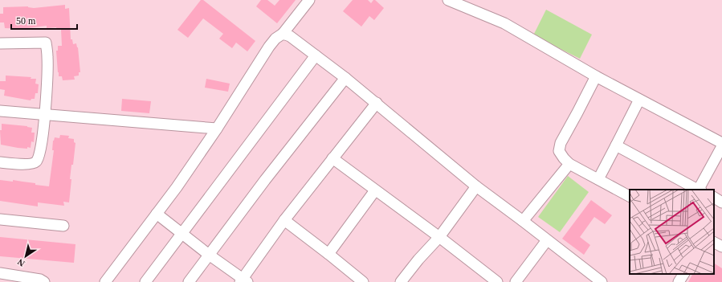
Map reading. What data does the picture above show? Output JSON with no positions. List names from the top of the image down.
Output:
{
  "scale_bar": "50 m",
  "north": "bottom left"
}
